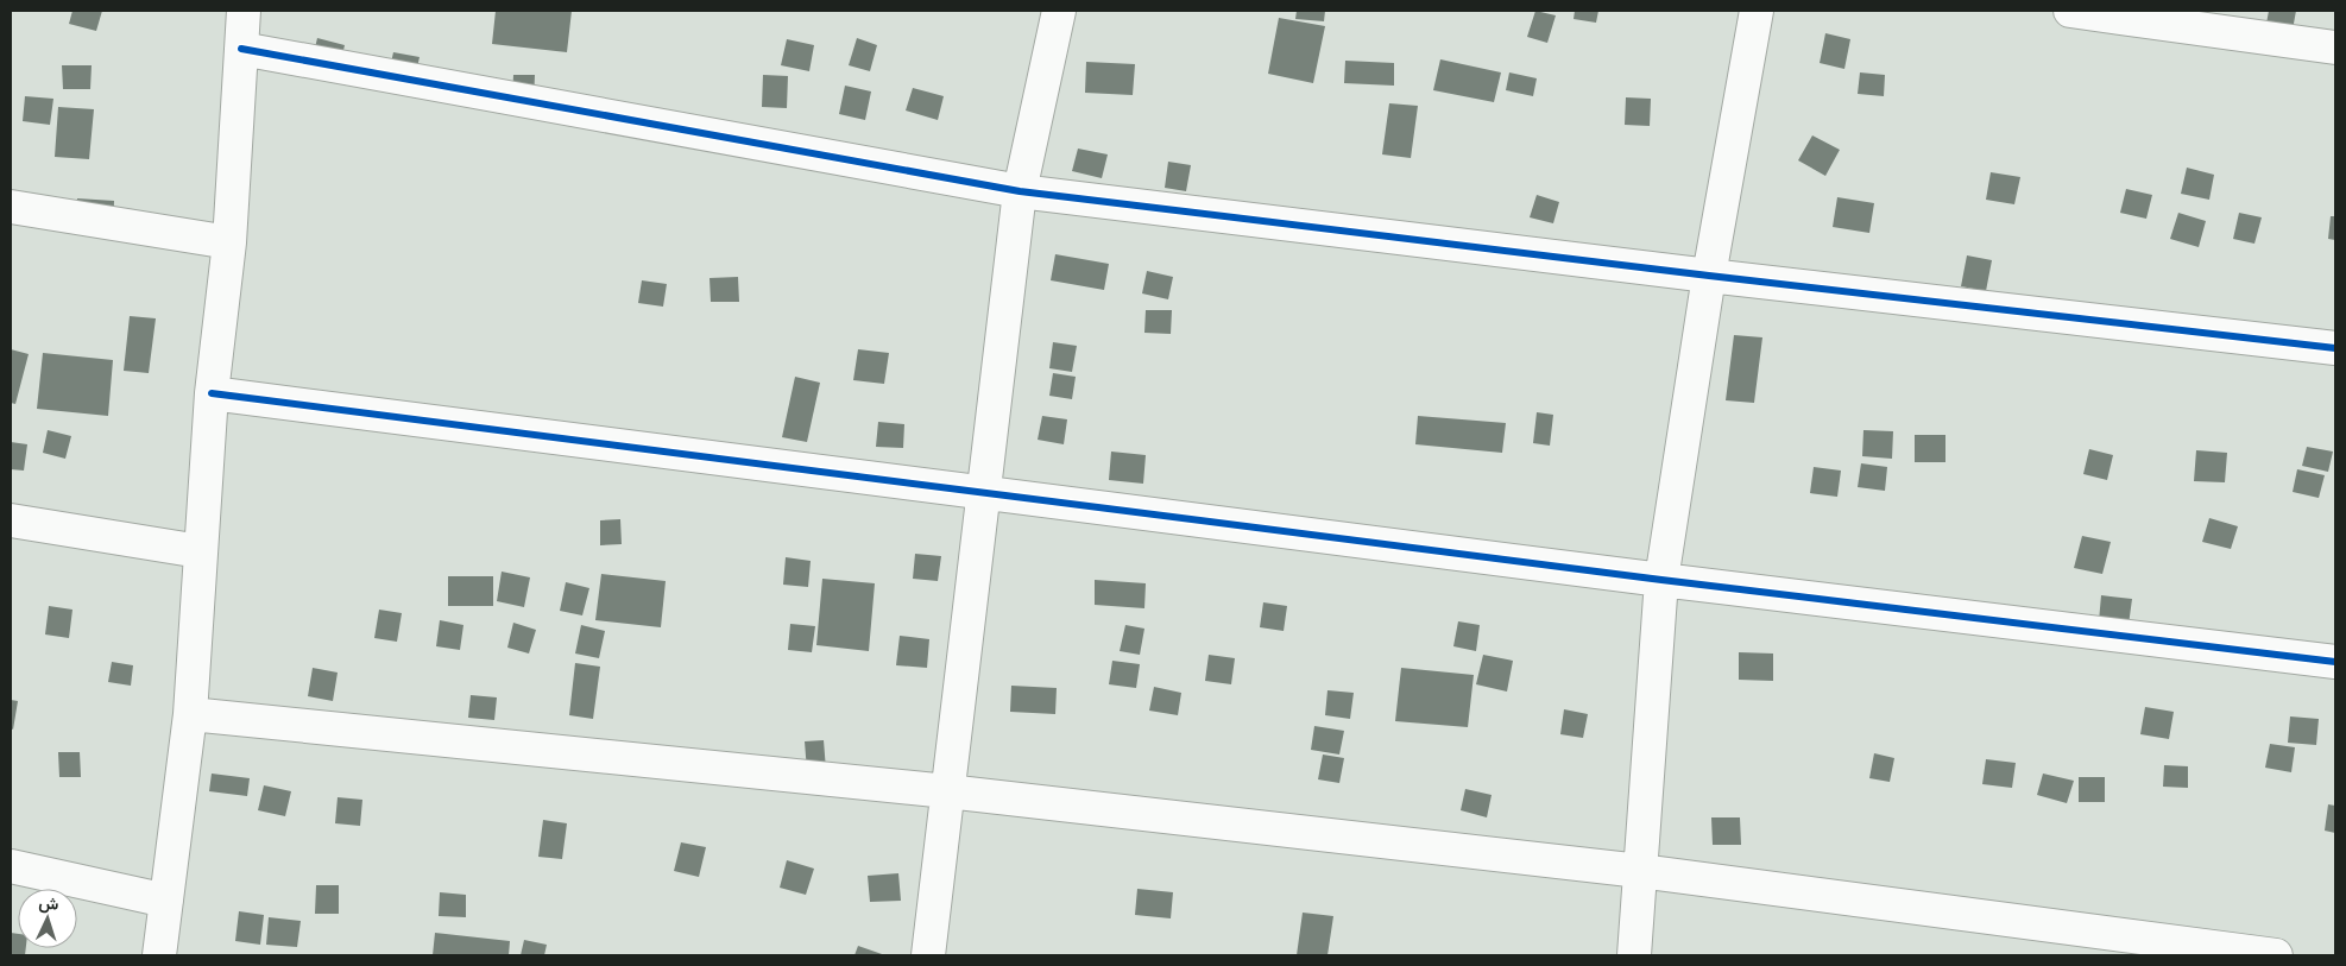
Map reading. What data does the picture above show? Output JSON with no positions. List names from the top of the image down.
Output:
{
  "north": "top"
}
